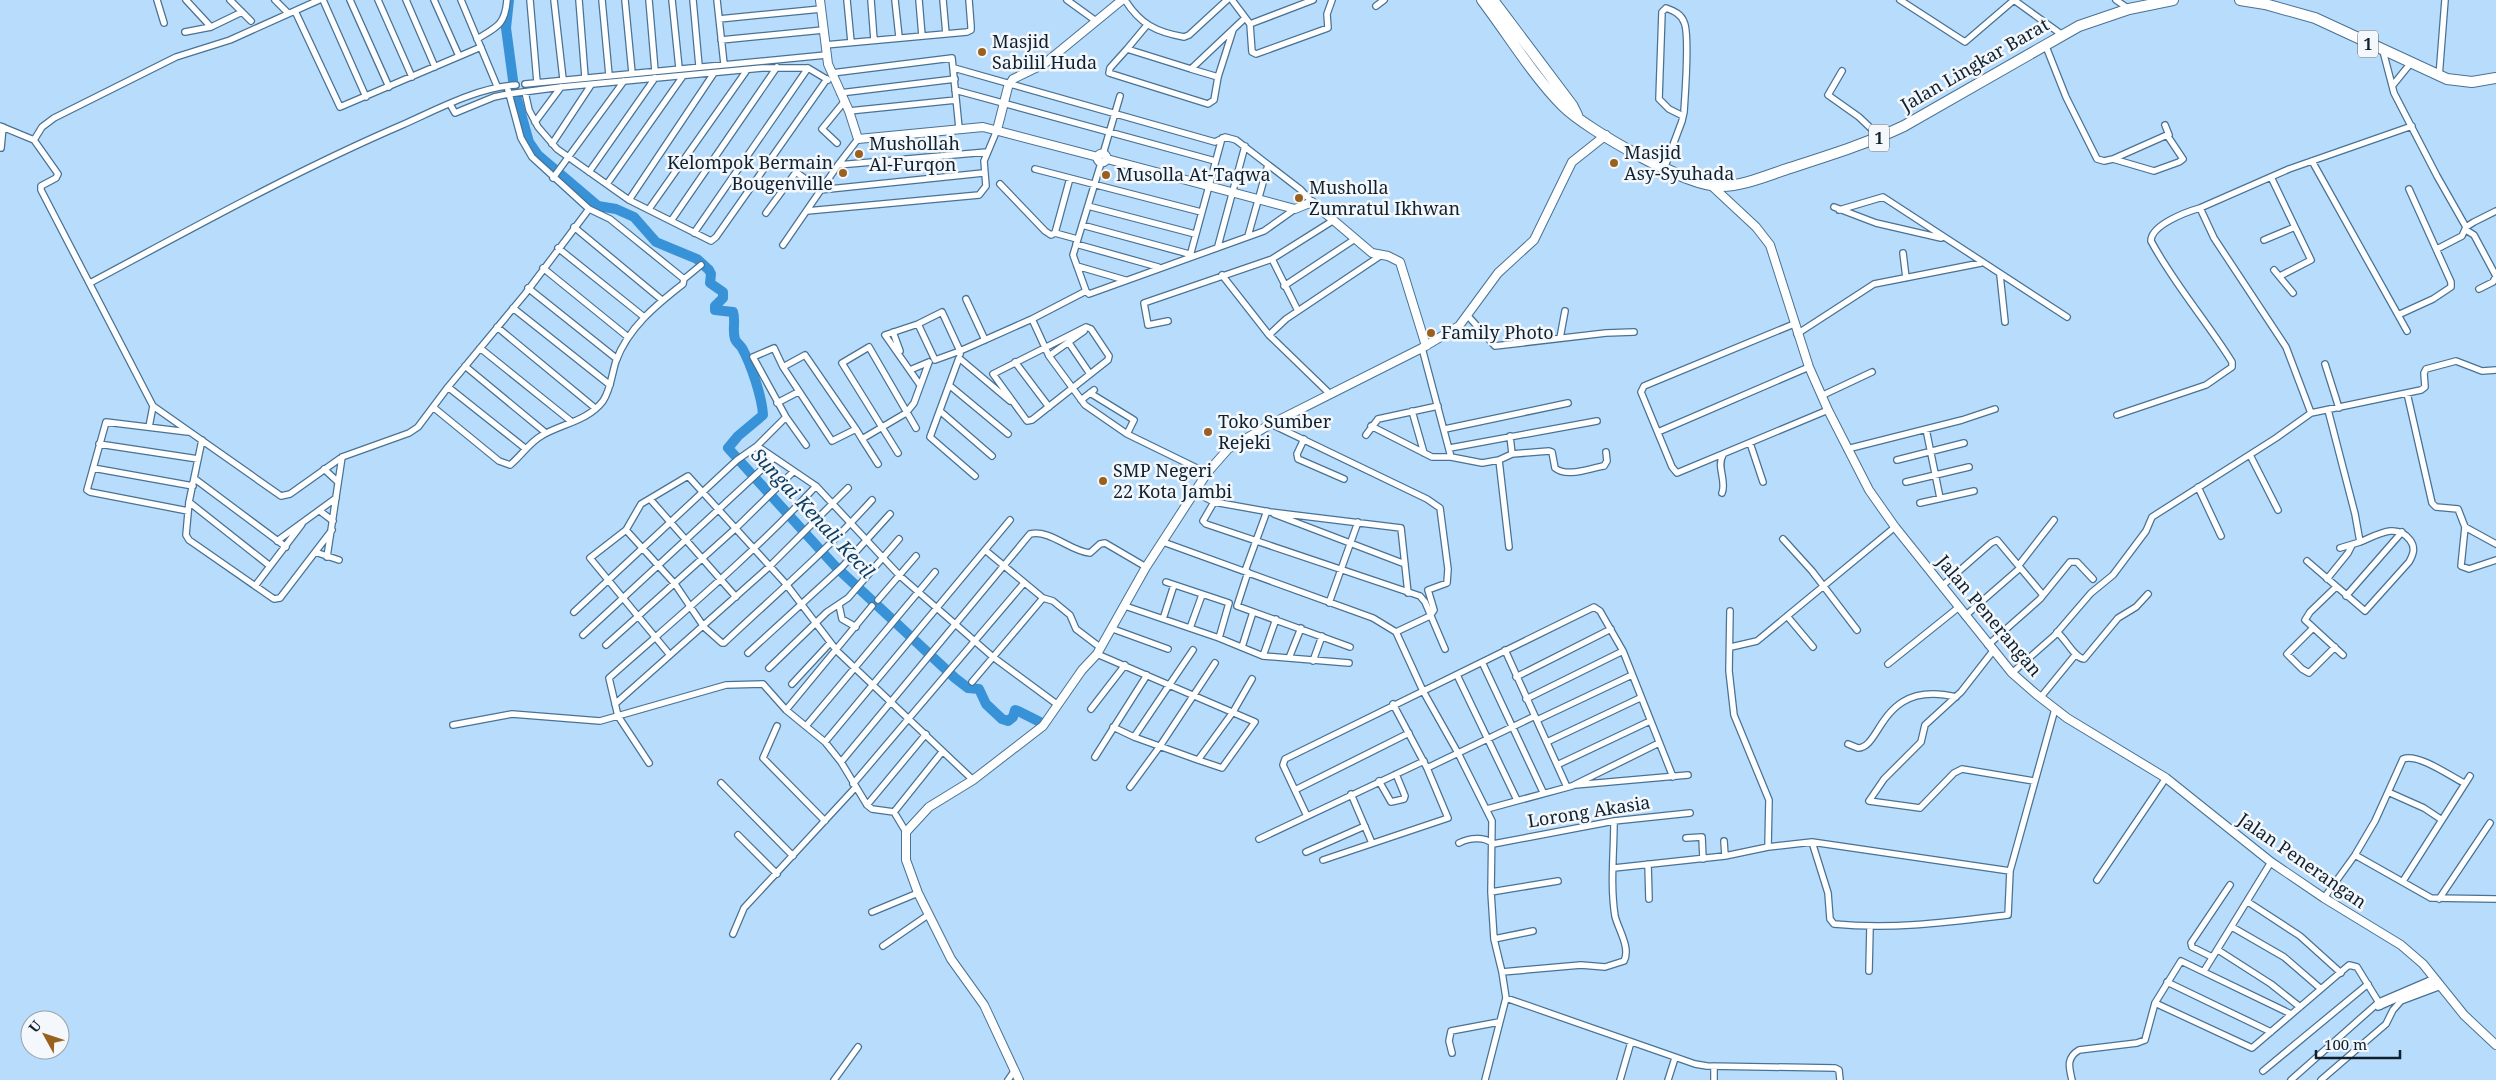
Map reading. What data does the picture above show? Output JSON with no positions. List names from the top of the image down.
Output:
{
  "streets": {
    "highway": ["1", "Jalan Lingkar Barat"],
    "street": ["Jalan Penerangan", "Lorong Akasia"]
  },
  "crossings": [
    ["Jalan Lingkar Barat", "Jalan Penerangan"]
  ],
  "water": ["Sungai Kenali Kecil"],
  "places": [
    "Masjid Sabilil Huda",
    "Mushollah Al-Furqon",
    "Masjid Asy-Syuhada",
    "Kelompok Bermain Bougenville",
    "Musolla At-Taqwa",
    "Musholla Zumratul Ikhwan",
    "Family Photo",
    "Toko Sumber Rejeki",
    "SMP Negeri 22 Kota Jambi"
  ],
  "scale_bar": "100 m",
  "north": "top left"
}
